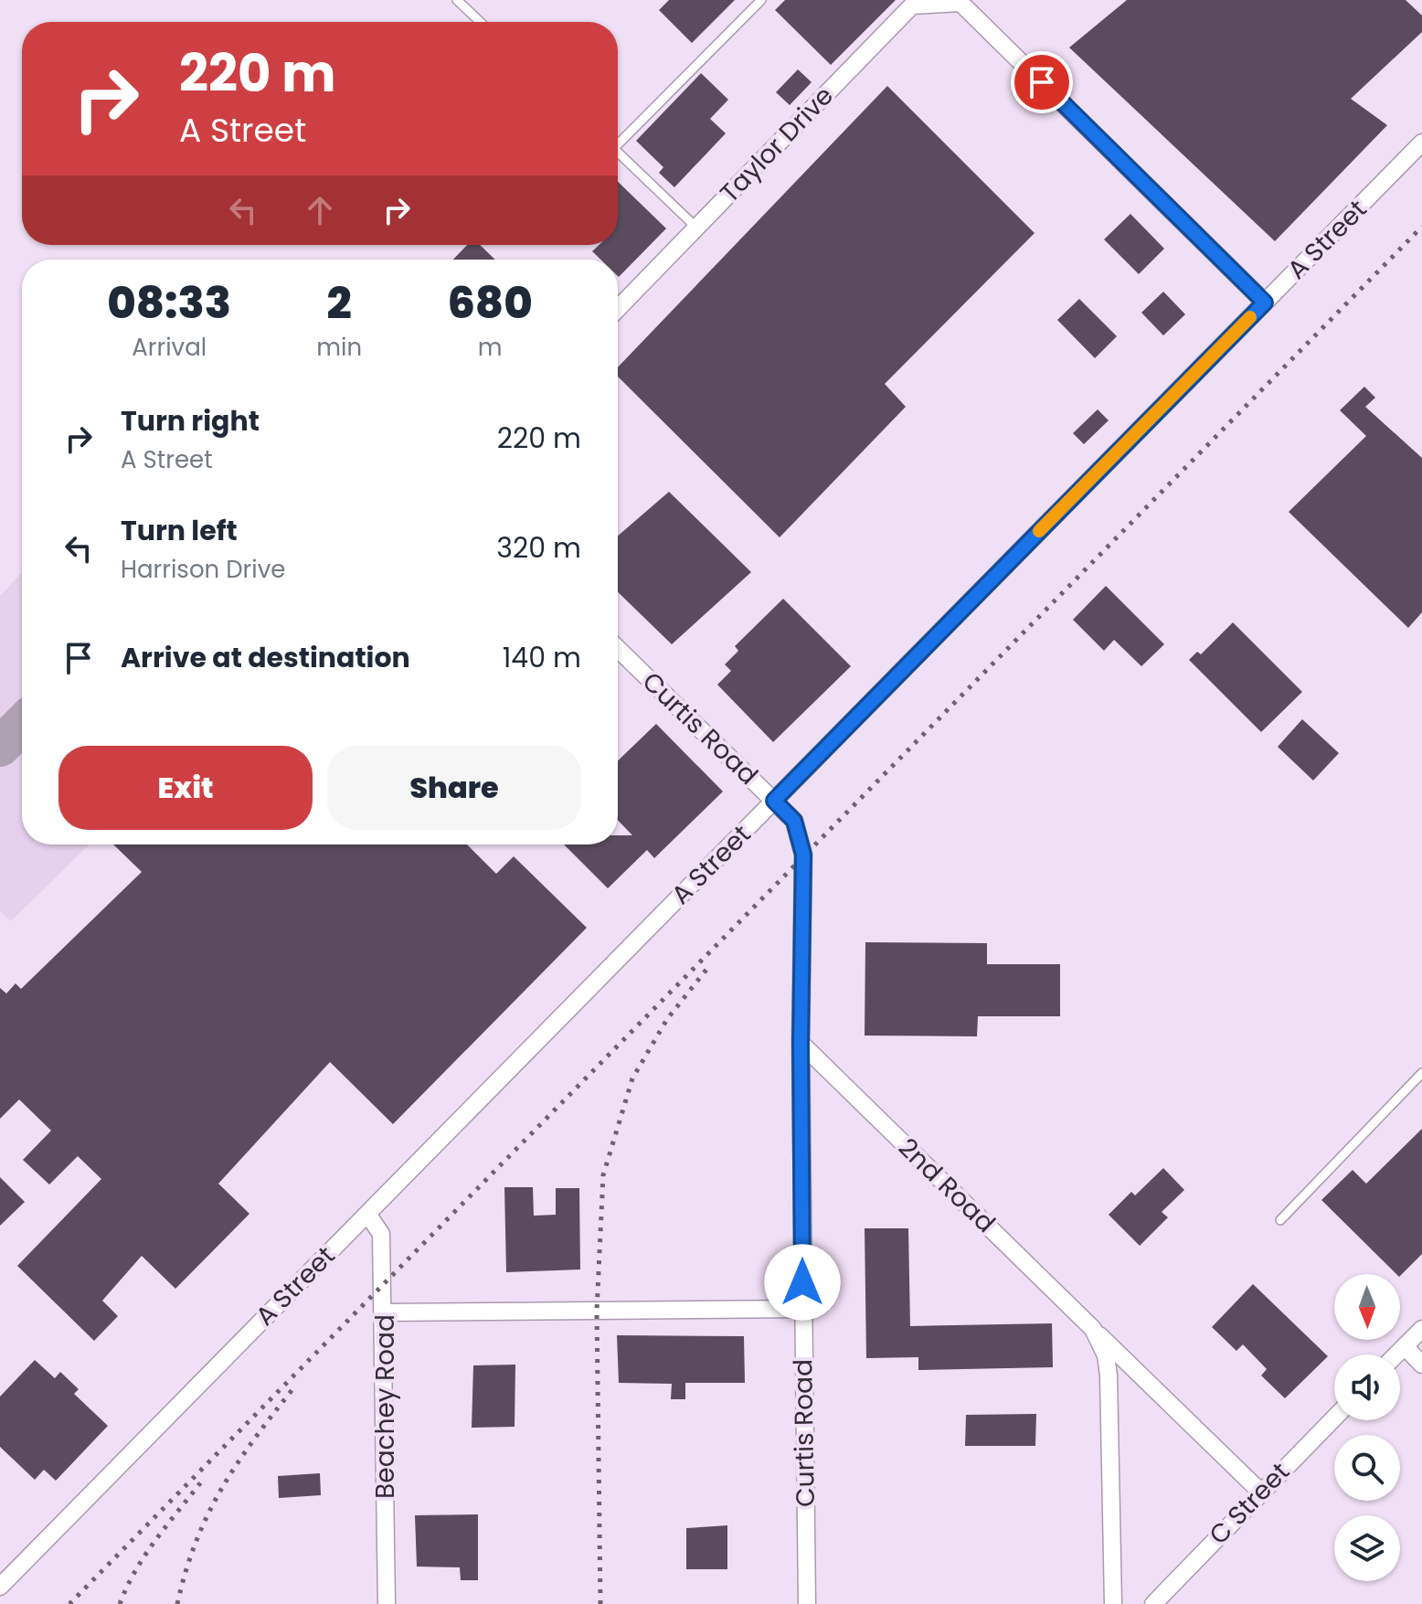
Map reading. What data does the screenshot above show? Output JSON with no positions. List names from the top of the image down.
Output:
{
  "streets": {
    "street": [
      "Taylor Drive",
      "A Street",
      "Curtis Road",
      "2nd Road",
      "Beachey Road",
      "C Street"
    ]
  },
  "crossings": [
    ["A Street", "Curtis Road"],
    ["A Street", "Beachey Road"],
    ["Curtis Road", "2nd Road"],
    ["2nd Road", "C Street"]
  ],
  "north": "bottom",
  "page": {
    "turn": ["220 m", "A Street"],
    "eta": [
      "08:33",
      "Arrival",
      "2",
      "min",
      "680",
      "m"
    ],
    "list": [
      {
        "name": "Turn right",
        "note": "A Street",
        "value": "220 m"
      },
      {
        "name": "Turn left",
        "note": "Harrison Drive",
        "value": "320 m"
      },
      {
        "name": "Arrive at destination",
        "value": "140 m"
      }
    ],
    "buttons": ["Exit", "Share"]
  }
}
